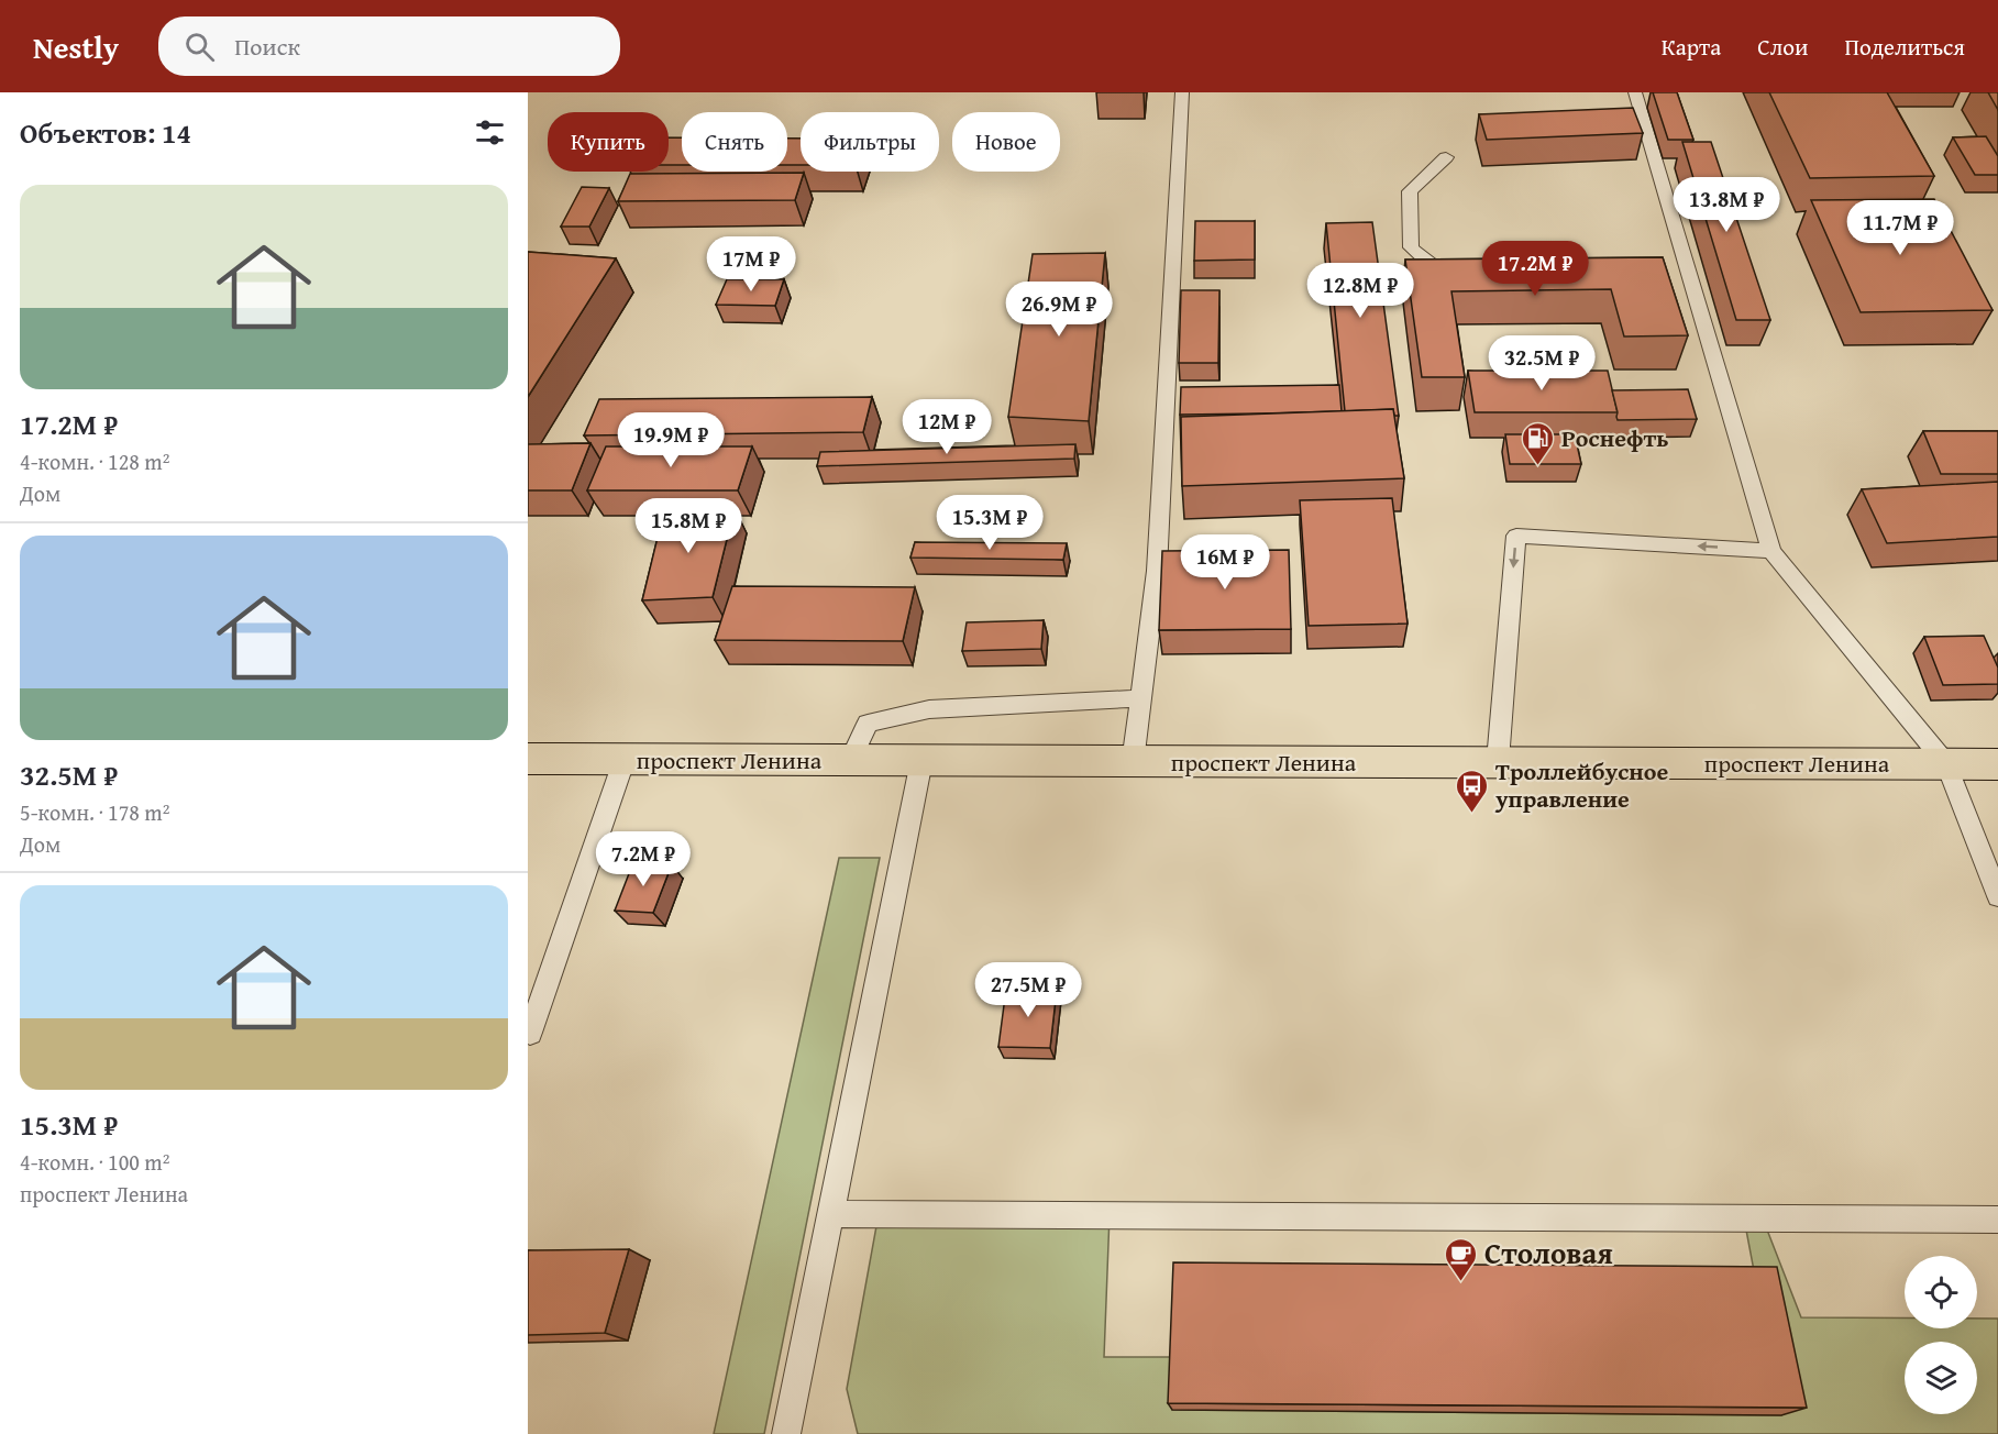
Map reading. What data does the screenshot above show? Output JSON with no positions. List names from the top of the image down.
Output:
{
  "streets": {
    "main road": ["проспект Ленина"]
  },
  "places": {
    "fuel station": ["Роснефть"],
    "bus stop": ["Троллейбусное управление"],
    "cafe": ["Столовая"]
  },
  "page": {
    "header": "Nestly",
    "search": "Поиск",
    "nav": ["Карта", "Слои", "Поделиться"],
    "heading": "Объектов: 14",
    "chip": [
      "Купить",
      "Снять",
      "Фильтры",
      "Новое"
    ],
    "list": [
      {
        "name": "17.2M ₽",
        "note": "4-комн. · 128 m² · Дом"
      },
      {
        "name": "32.5M ₽",
        "note": "5-комн. · 178 m² · Дом"
      },
      {
        "name": "15.3M ₽",
        "note": "4-комн. · 100 m² · проспект Ленина"
      }
    ],
    "price": [
      "13.8M ₽",
      "11.7M ₽",
      "17M ₽",
      "17.2M ₽",
      "12.8M ₽",
      "26.9M ₽",
      "32.5M ₽",
      "12M ₽",
      "19.9M ₽",
      "15.3M ₽",
      "15.8M ₽",
      "16M ₽",
      "7.2M ₽",
      "27.5M ₽"
    ]
  }
}
